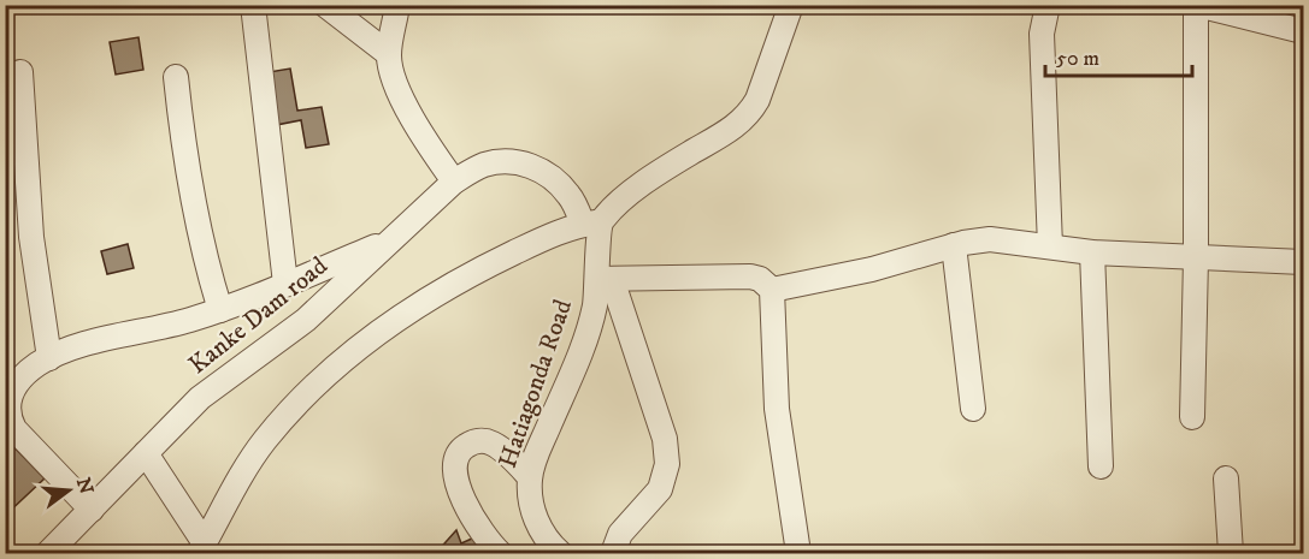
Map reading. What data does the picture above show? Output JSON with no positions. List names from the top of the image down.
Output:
{
  "streets": {
    "street": ["Kanke Dam road", "Hatiagonda Road"]
  },
  "crossings": [
    ["Kanke Dam road", "Hatiagonda Road"]
  ],
  "scale_bar": "50 m",
  "north": "right"
}
